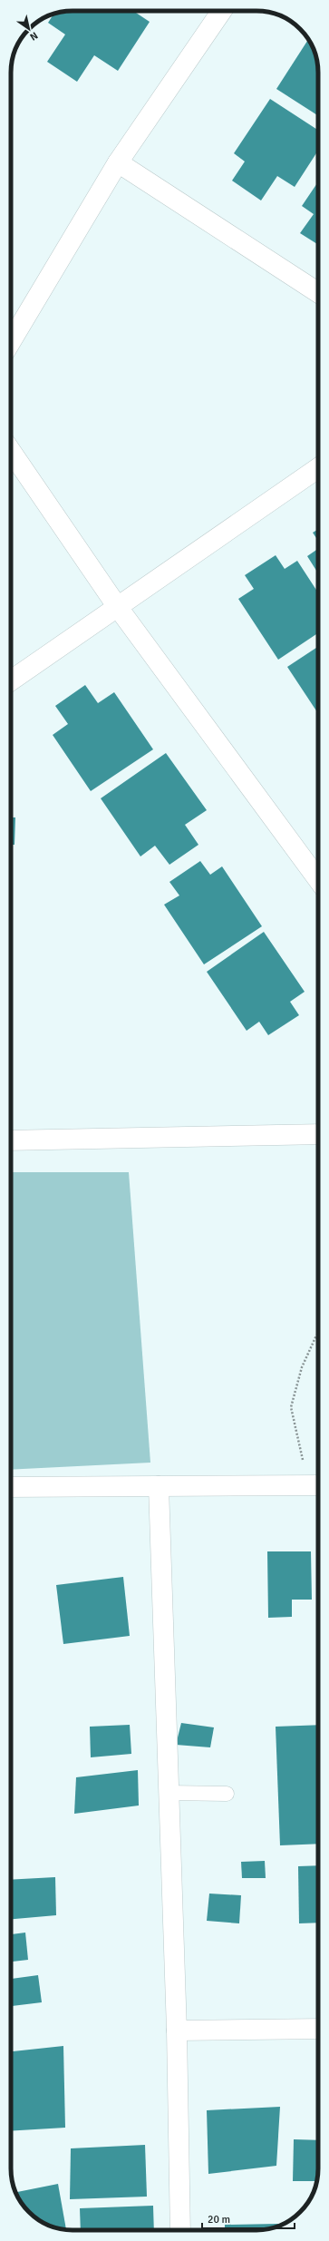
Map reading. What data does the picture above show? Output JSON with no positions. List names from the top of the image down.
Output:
{
  "scale_bar": "20 m",
  "north": "bottom right"
}
